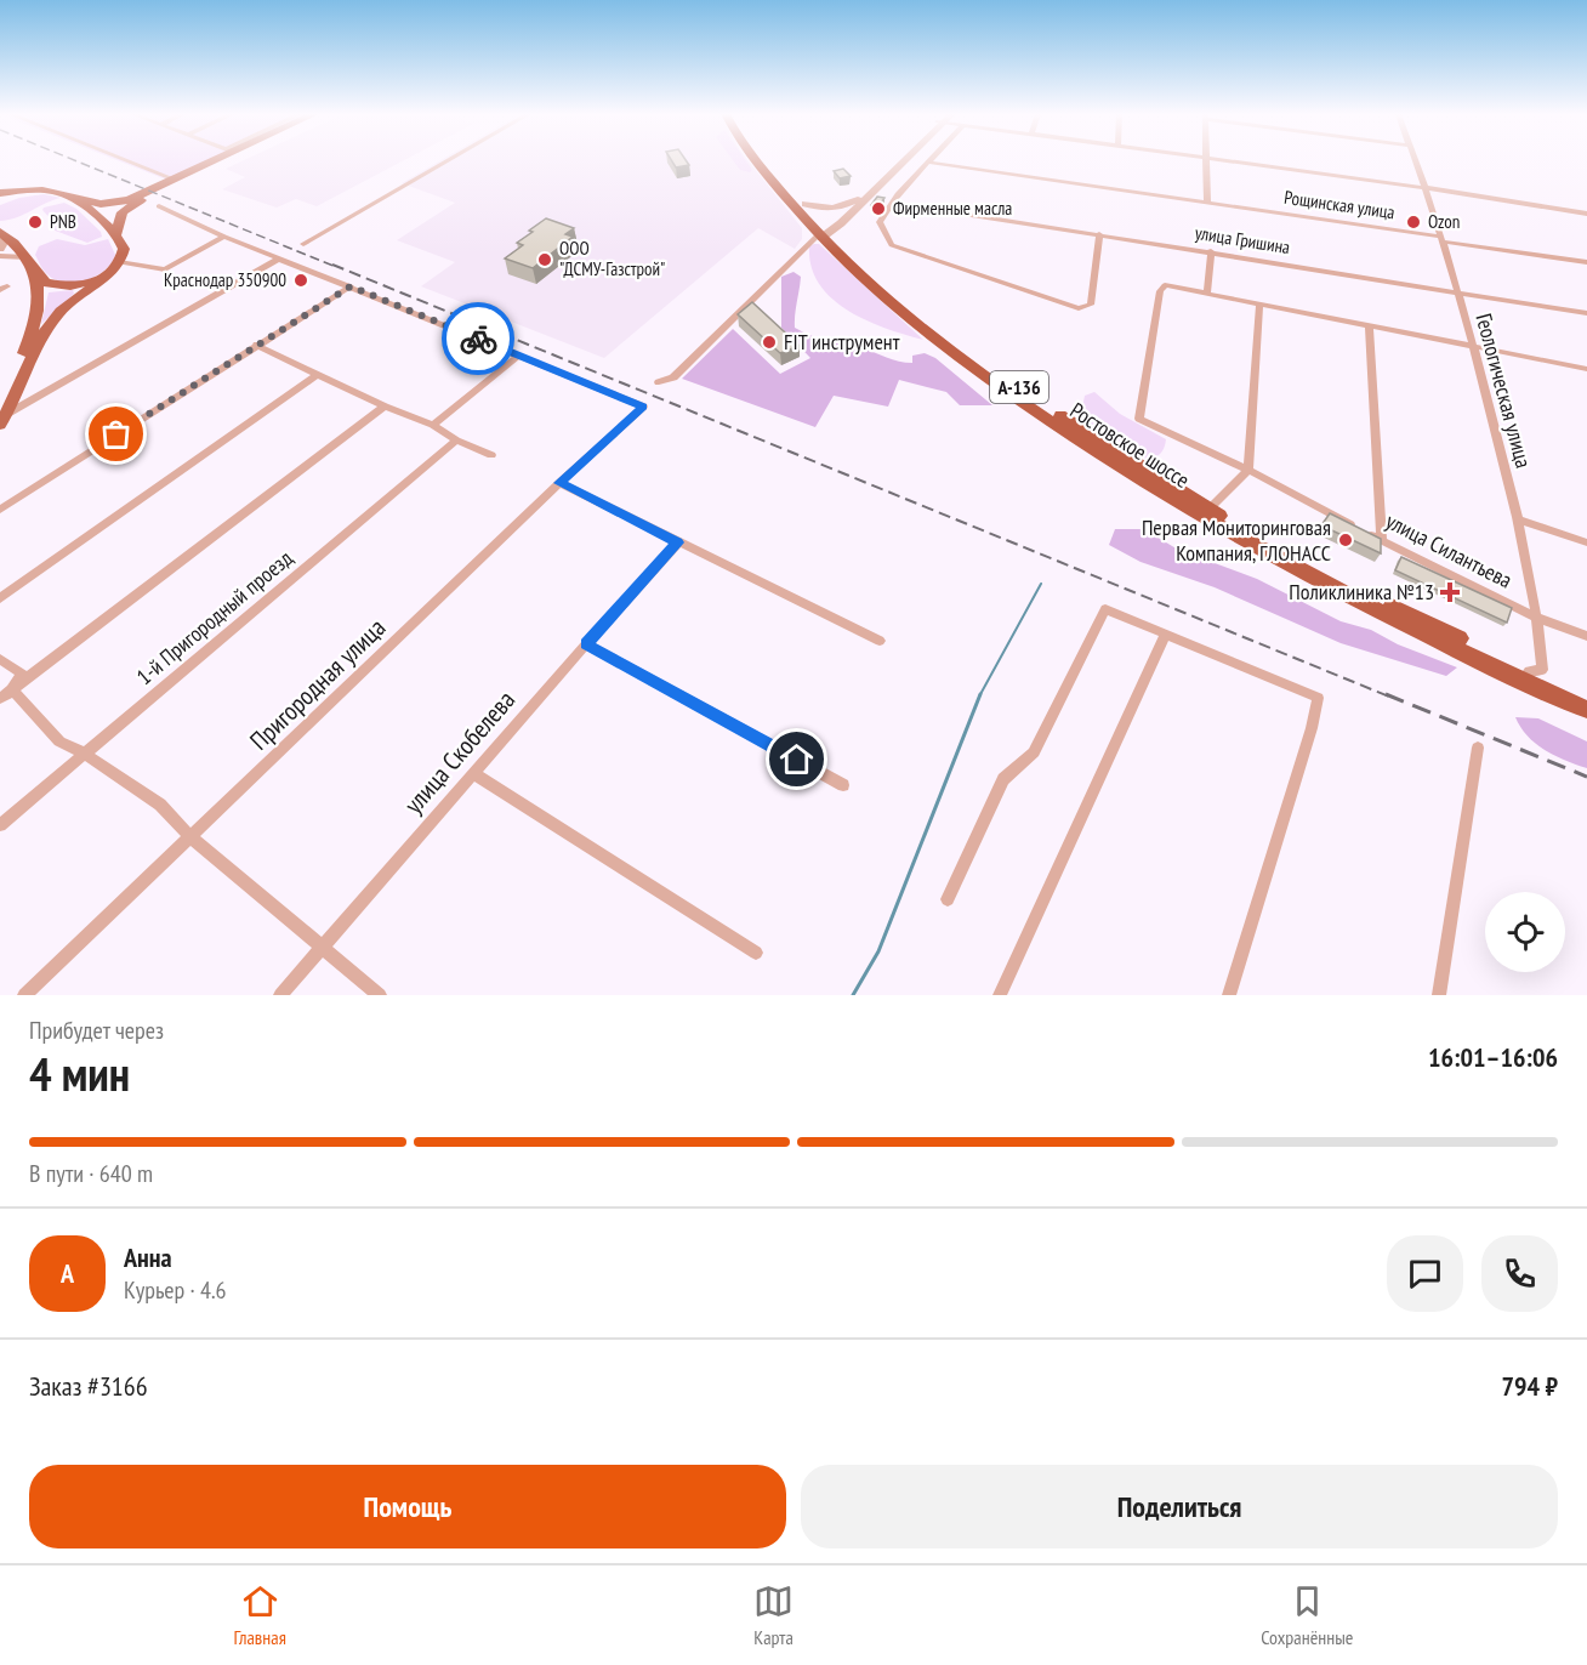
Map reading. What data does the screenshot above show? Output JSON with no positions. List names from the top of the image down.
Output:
{
  "streets": {
    "highway": ["А-136", "Ростовское шоссе"],
    "street": [
      "Рощинская улица",
      "улица Гришина",
      "Геологическая улица",
      "улица Силантьева",
      "1-й Пригородный проезд",
      "Пригородная улица",
      "улица Скобелева"
    ]
  },
  "crossings": [
    ["Рощинская улица", "Геологическая улица"],
    ["улица Гришина", "Геологическая улица"],
    ["Геологическая улица", "Ростовское шоссе"],
    ["Геологическая улица", "улица Силантьева"]
  ],
  "places": {
    "other": [
      "Фирменные масла",
      "PNB",
      "Ozon",
      "ООО \"ДСМУ-Газстрой\"",
      "Краснодар 350900",
      "FIT инструмент",
      "Первая Мониторинговая Компания, ГЛОНАСС"
    ],
    "health": ["Поликлиника №13"]
  },
  "page": {
    "heading": ["4 мин", "Прибудет через", "16:01–16:06"],
    "panel": [
      "Анна",
      "Курьер · 4.6",
      "Заказ #3166",
      "794 ₽"
    ],
    "bar": "В пути · 640 m",
    "round": "А",
    "buttons": ["Помощь", "Поделиться"],
    "tabs": ["Главная", "Карта", "Сохранённые"]
  }
}
